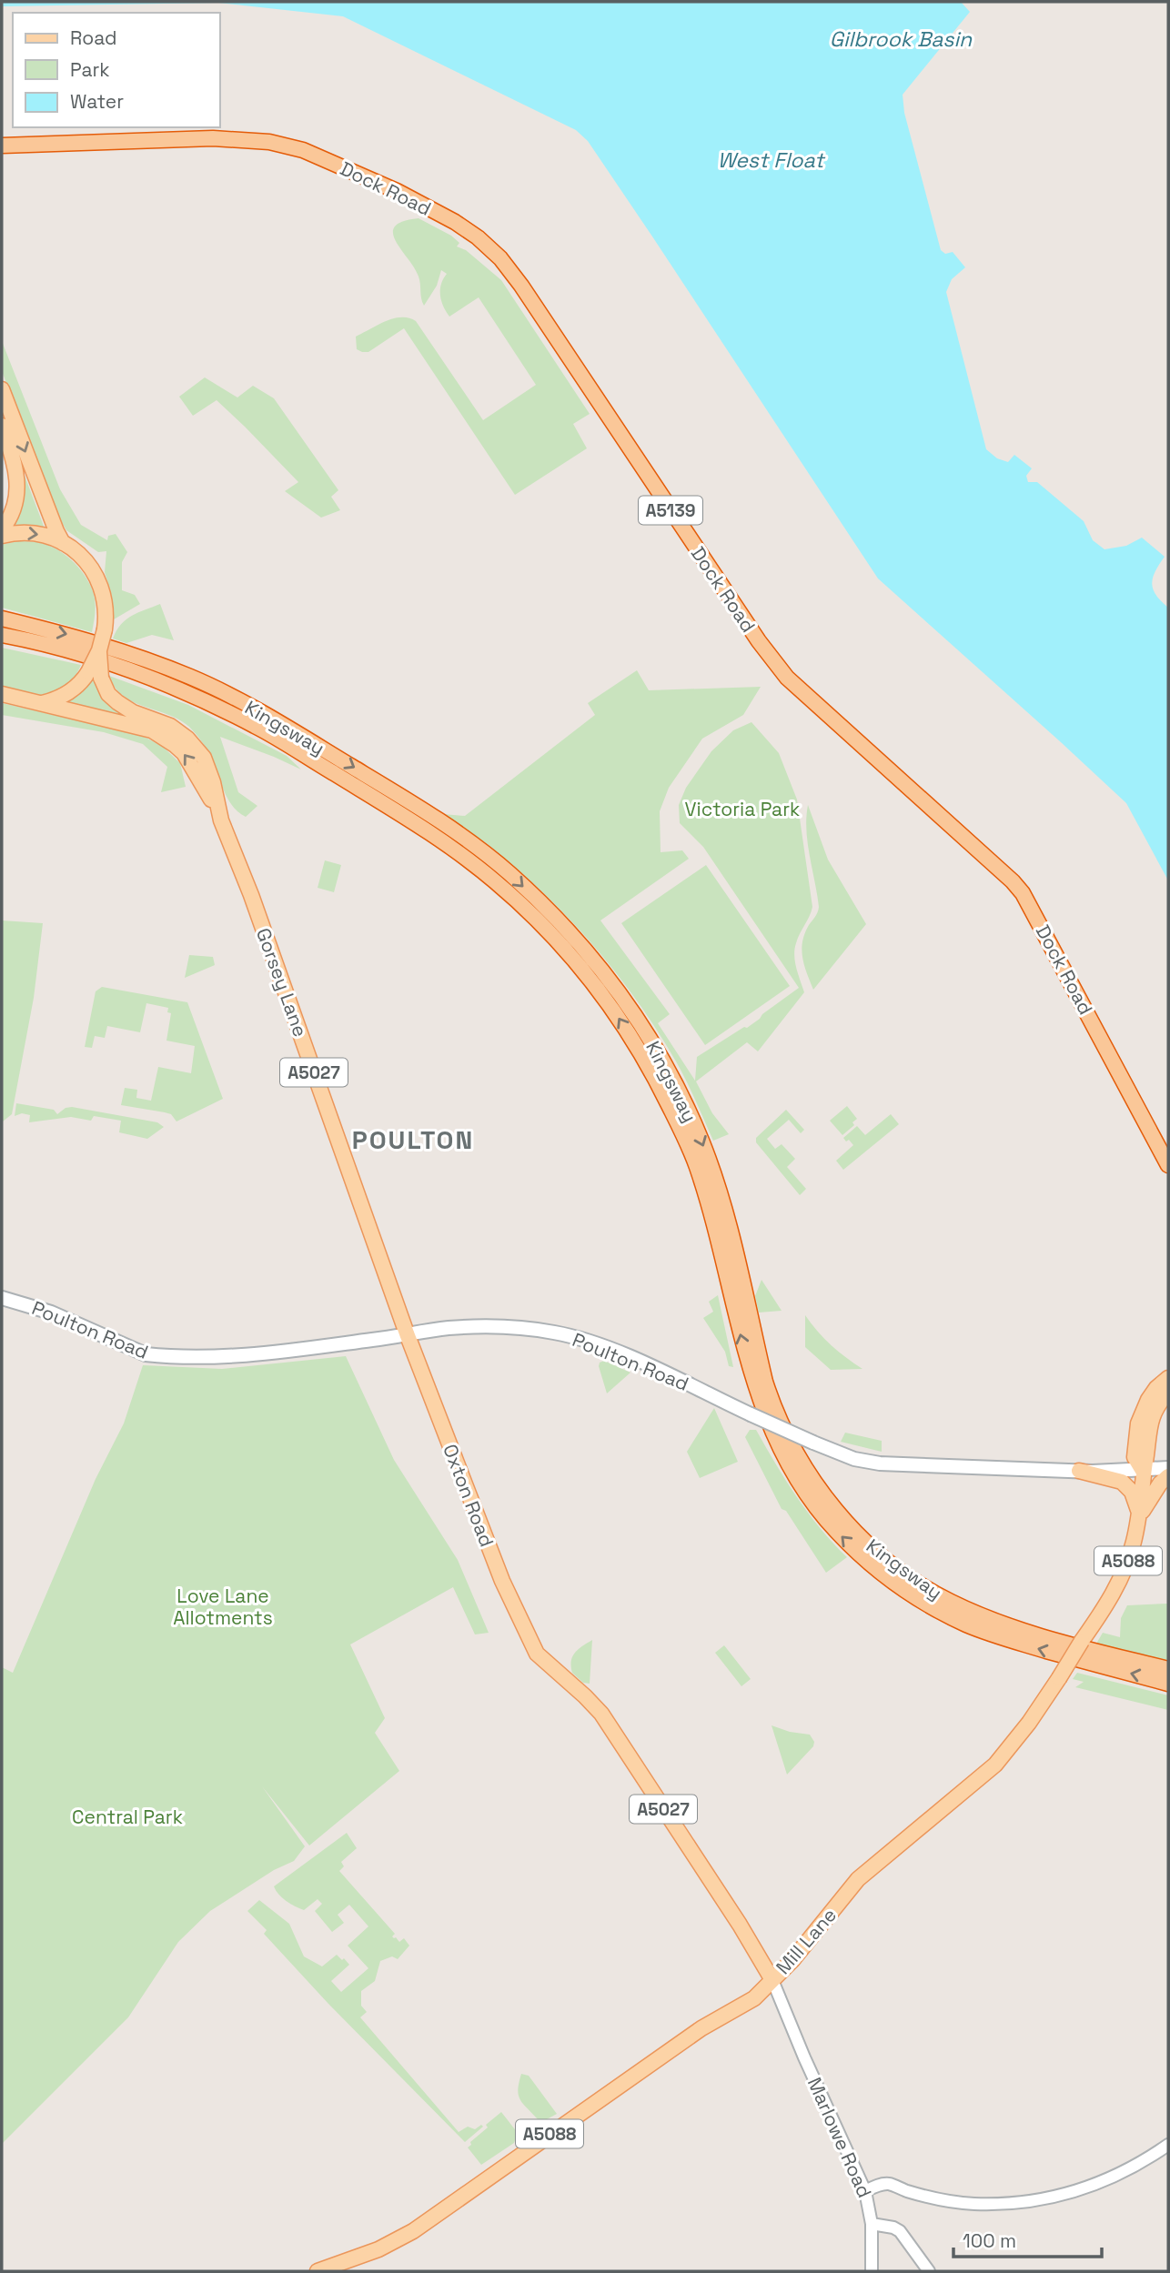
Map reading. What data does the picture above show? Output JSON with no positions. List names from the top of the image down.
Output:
{
  "streets": {
    "highway": ["Dock Road", "A5139", "Kingsway"],
    "main road": [
      "Gorsey Lane",
      "A5027",
      "Poulton Road",
      "Oxton Road",
      "A5088",
      "Mill Lane"
    ],
    "street": ["Marlowe Road"]
  },
  "crossings": [
    ["Gorsey Lane", "Poulton Road"],
    ["Gorsey Lane", "Oxton Road"],
    ["Poulton Road", "Oxton Road"],
    ["Poulton Road", "A5088"],
    ["Poulton Road", "Mill Lane"],
    ["Oxton Road", "Mill Lane"],
    ["Oxton Road", "Marlowe Road"],
    ["A5088", "Mill Lane"],
    ["Mill Lane", "Marlowe Road"]
  ],
  "districts": ["POULTON"],
  "water": ["Gilbrook Basin", "West Float"],
  "parks": ["Victoria Park", "Love Lane Allotments", "Central Park"],
  "legend": ["Road", "Park", "Water"],
  "scale_bar": "100 m"
}
